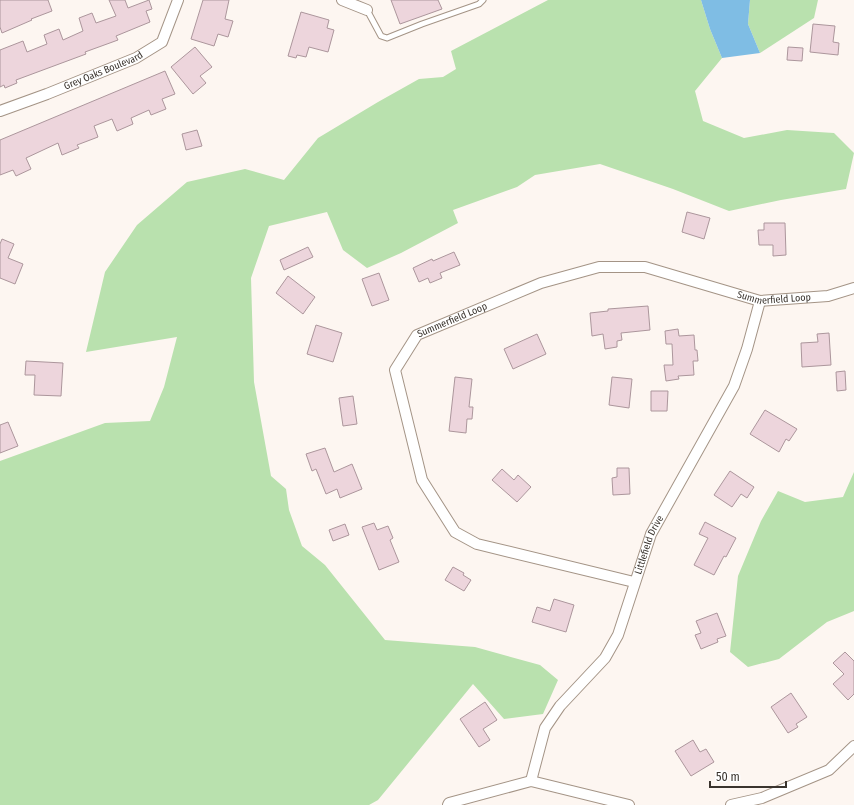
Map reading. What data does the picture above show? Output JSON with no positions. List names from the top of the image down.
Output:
{
  "streets": {
    "street": ["Grey Oaks Boulevard", "Summerfield Loop", "Littlefield Drive"]
  },
  "crossings": [
    ["Summerfield Loop", "Littlefield Drive"]
  ],
  "scale_bar": "50 m"
}
